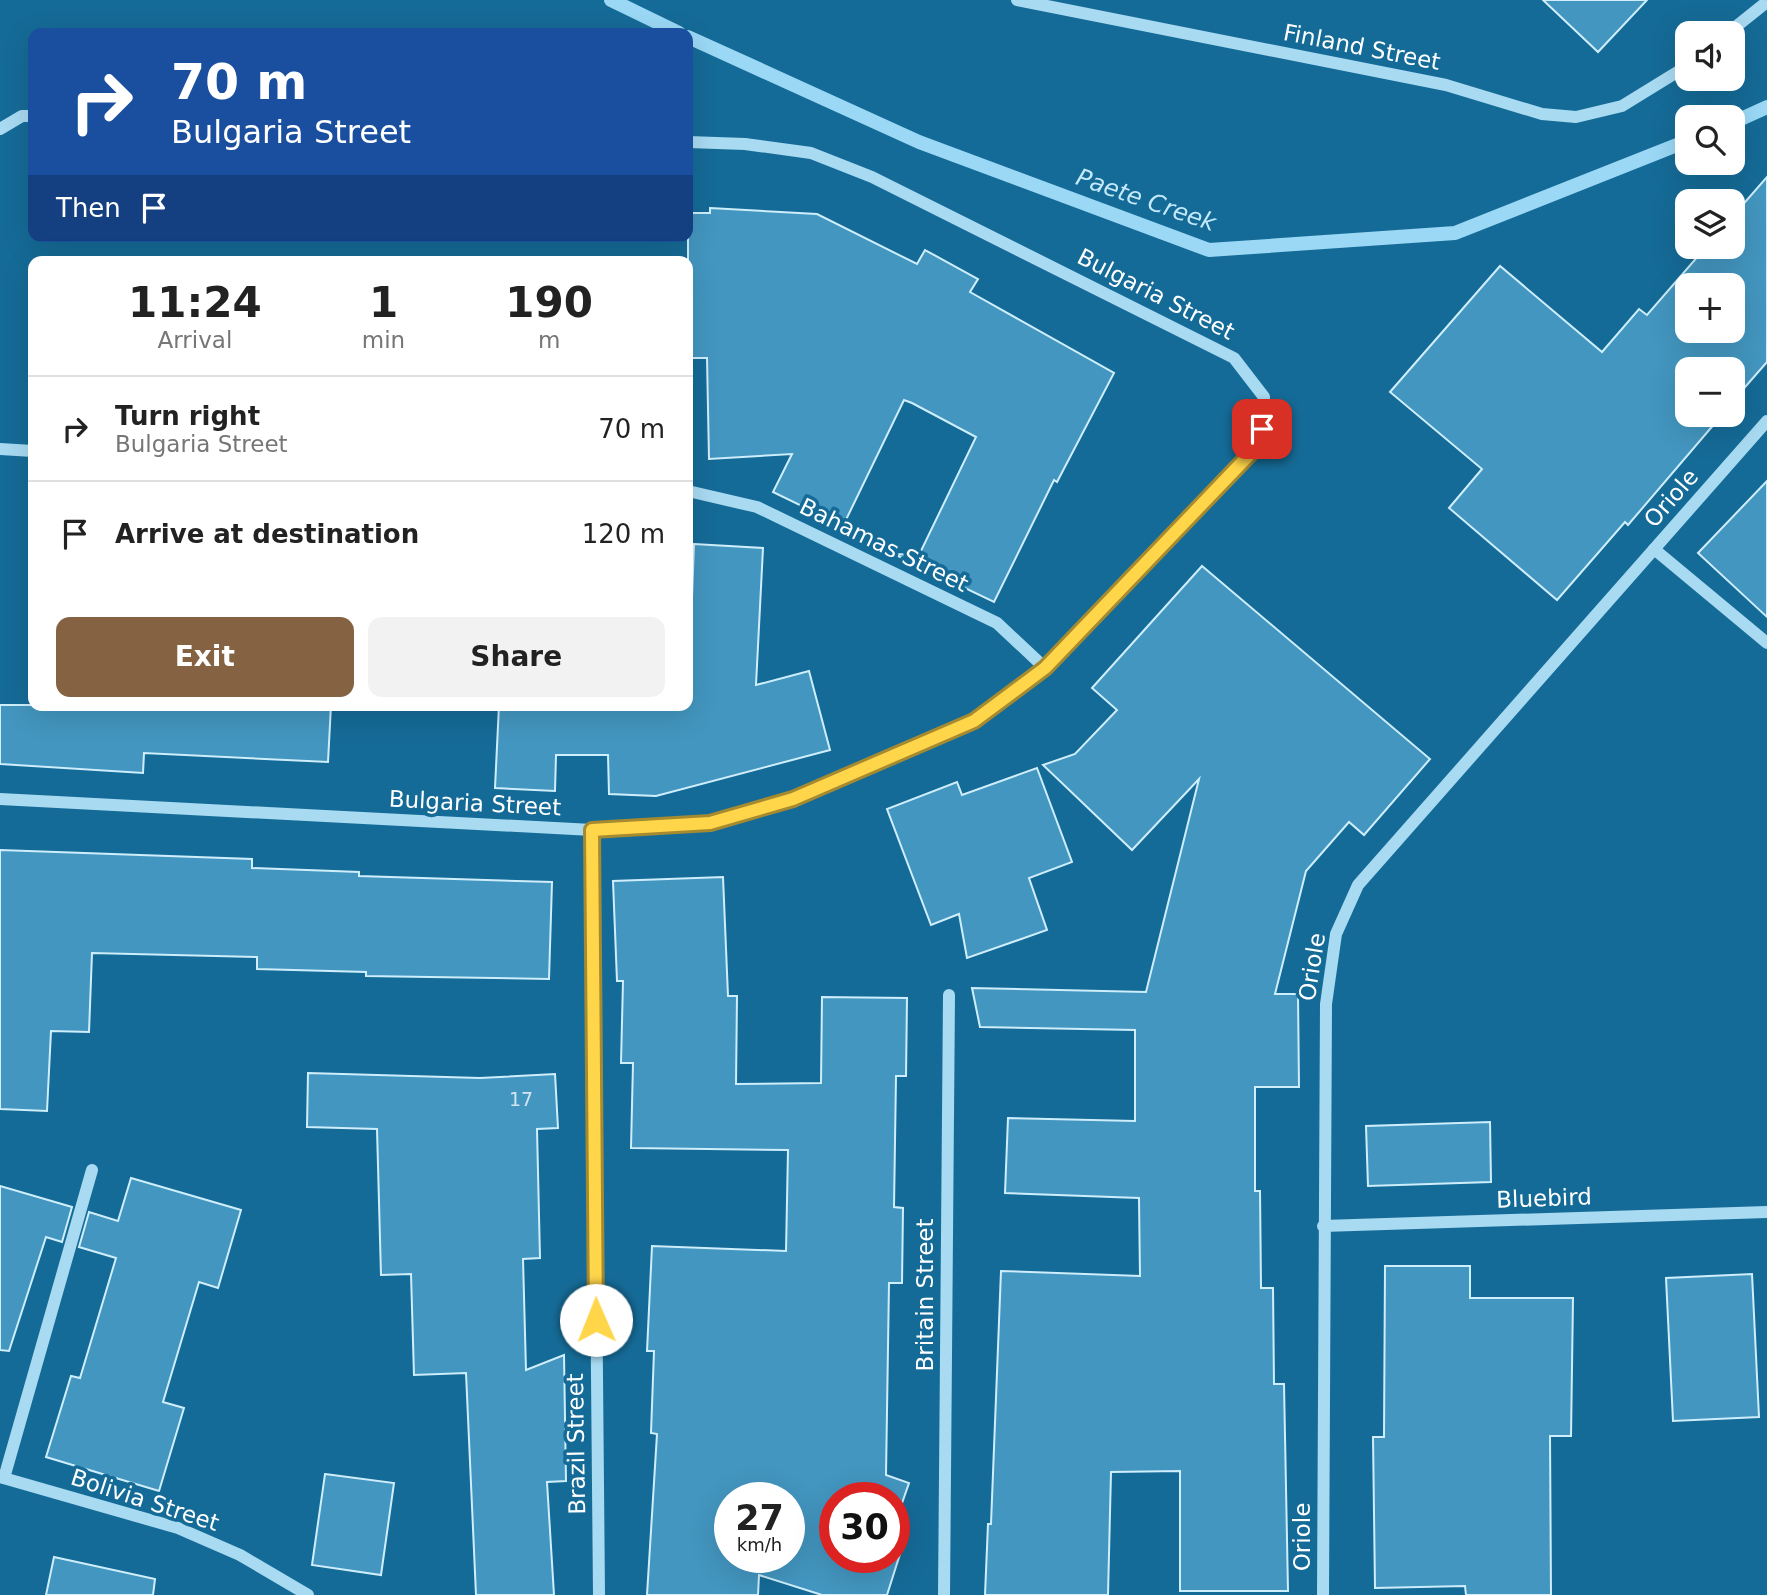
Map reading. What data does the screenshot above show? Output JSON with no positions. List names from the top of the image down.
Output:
{
  "streets": {
    "street": [
      "Finland Street",
      "Bulgaria Street",
      "Oriole",
      "Bahamas Street",
      "Bluebird",
      "Britain Street",
      "Brazil Street",
      "Bolivia Street"
    ]
  },
  "crossings": [
    ["Bulgaria Street", "Bahamas Street"],
    ["Bulgaria Street", "Brazil Street"],
    ["Oriole", "Bluebird"]
  ],
  "water": ["Paete Creek"],
  "house_numbers": ["17"],
  "page": {
    "map_buttons": ["+", "−"],
    "turn": ["70 m", "Bulgaria Street"],
    "then": "Then",
    "eta": [
      "11:24",
      "Arrival",
      "1",
      "min",
      "190",
      "m"
    ],
    "list": [
      {
        "name": "Turn right",
        "note": "Bulgaria Street",
        "value": "70 m"
      },
      {
        "name": "Arrive at destination",
        "value": "120 m"
      }
    ],
    "buttons": ["Exit", "Share"],
    "speed": "27 km/h",
    "limit": "30"
  }
}
